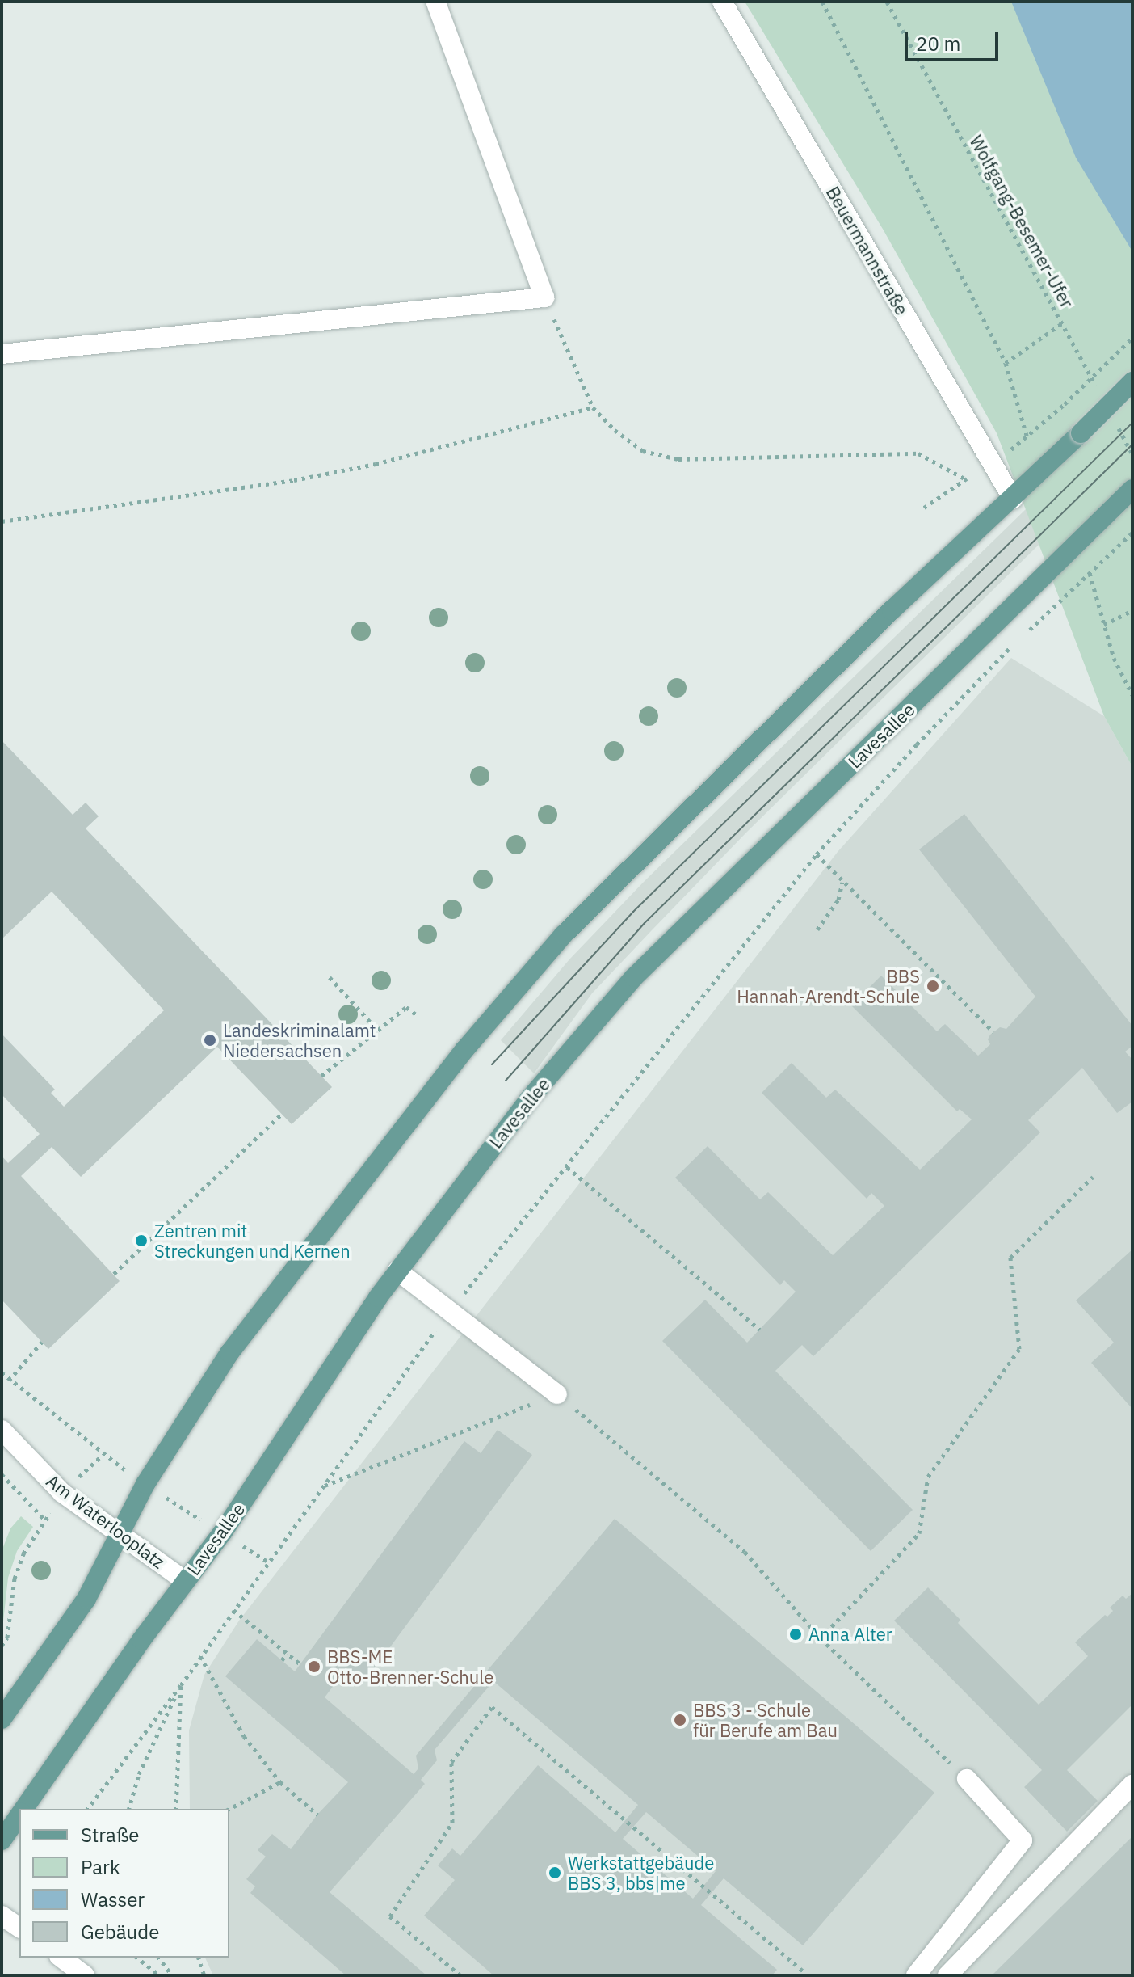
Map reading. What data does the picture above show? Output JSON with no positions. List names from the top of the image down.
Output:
{
  "streets": {
    "main road": ["Lavesallee"],
    "street": ["Beuermannstraße", "Am Waterlooplatz"],
    "path": ["Wolfgang-Besemer-Ufer"]
  },
  "crossings": [
    ["Lavesallee", "Am Waterlooplatz"]
  ],
  "places": [
    "BBS Hannah-Arendt-Schule",
    "Landeskriminalamt Niedersachsen",
    "Zentren mit Streckungen und Kernen",
    "Anna Alter",
    "BBS-ME Otto-Brenner-Schule",
    "BBS 3 - Schule für Berufe am Bau",
    "Werkstattgebäude BBS 3, bbs|me"
  ],
  "legend": [
    "Straße",
    "Park",
    "Wasser",
    "Gebäude"
  ],
  "scale_bar": "20 m"
}
